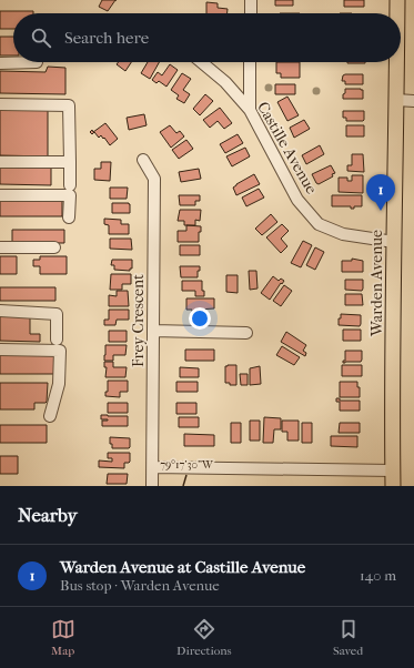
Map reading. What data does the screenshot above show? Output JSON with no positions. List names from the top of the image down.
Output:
{
  "streets": {
    "main road": ["Warden Avenue"],
    "street": ["Castille Avenue", "Frey Crescent"]
  },
  "crossings": [
    ["Castille Avenue", "Warden Avenue"]
  ],
  "page": {
    "search": "Search here",
    "pins": "1",
    "heading": "Nearby",
    "list": [
      {
        "mark": "1",
        "name": "Warden Avenue at Castille Avenue",
        "note": "Bus stop · Warden Avenue",
        "value": "140 m"
      }
    ],
    "nav": ["Map", "Directions", "Saved"]
  },
  "coordinates": ["79°17'30\"W"]
}
